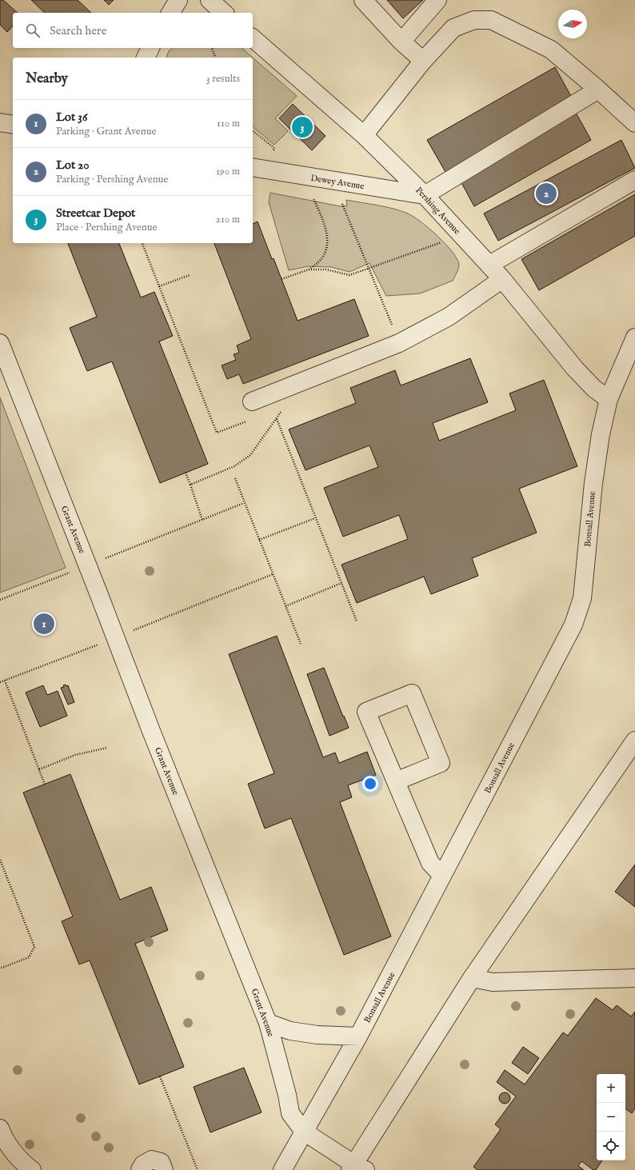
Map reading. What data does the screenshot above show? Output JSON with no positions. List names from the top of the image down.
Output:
{
  "streets": {
    "street": [
      "Dewey Avenue",
      "Pershing Avenue",
      "Bonsall Avenue",
      "Grant Avenue"
    ]
  },
  "crossings": [
    ["Dewey Avenue", "Pershing Avenue"],
    ["Pershing Avenue", "Bonsall Avenue"],
    ["Bonsall Avenue", "Grant Avenue"]
  ],
  "north": "right",
  "page": {
    "search": "Search here",
    "heading": ["Nearby", "3 results"],
    "list": [
      {
        "mark": "1",
        "name": "Lot 36",
        "note": "Parking · Grant Avenue",
        "value": "110 m"
      },
      {
        "mark": "2",
        "name": "Lot 20",
        "note": "Parking · Pershing Avenue",
        "value": "190 m"
      },
      {
        "mark": "3",
        "name": "Streetcar Depot",
        "note": "Place · Pershing Avenue",
        "value": "210 m"
      }
    ],
    "pins": ["3", "2", "1"],
    "map_buttons": ["+", "−"]
  }
}
